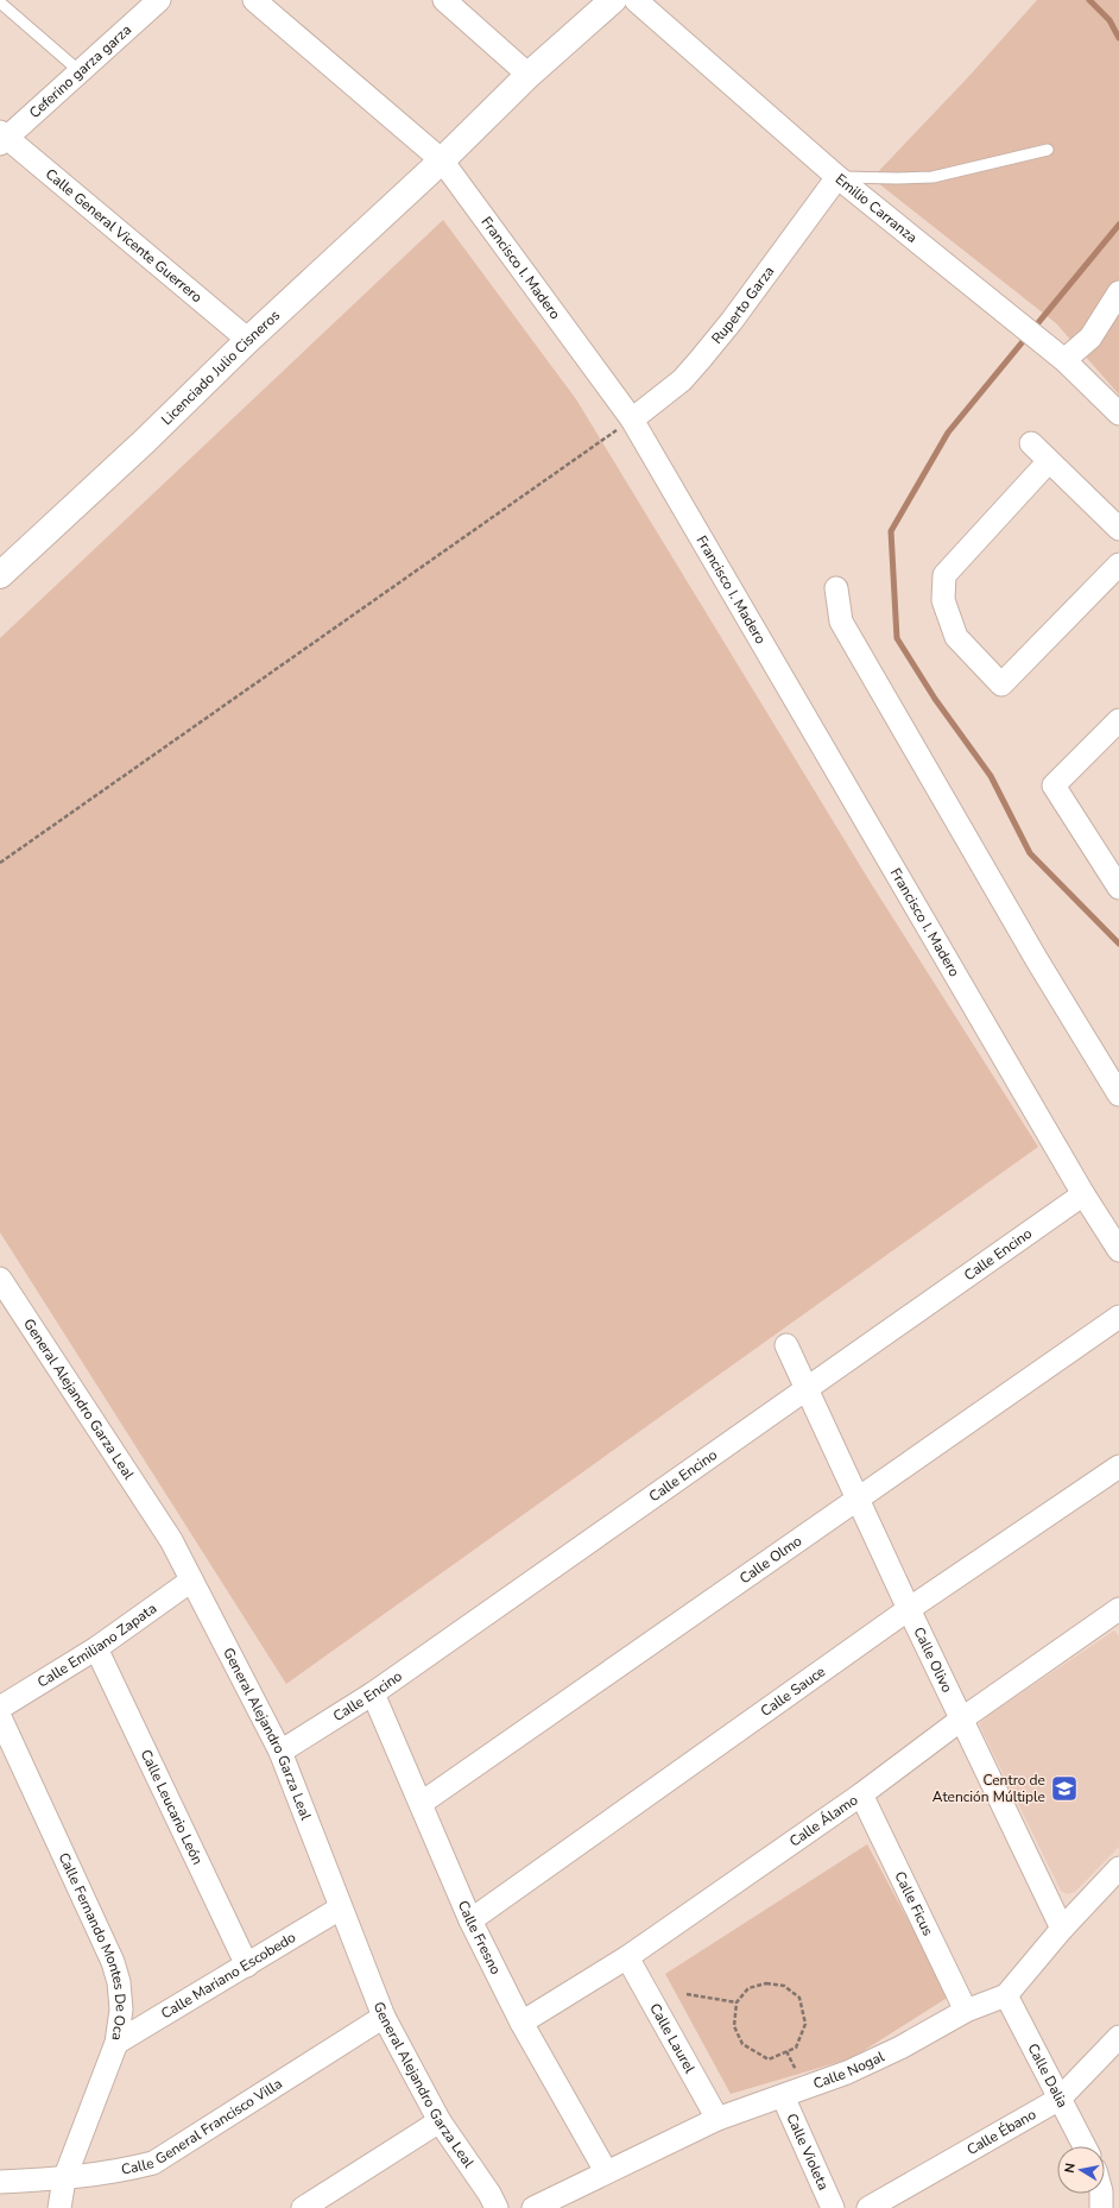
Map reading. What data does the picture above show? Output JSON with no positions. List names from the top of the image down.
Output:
{
  "streets": {
    "street": [
      "Ceferino garza garza",
      "Emilio Carranza",
      "Calle General Vicente Guerrero",
      "Francisco I. Madero",
      "Ruperto Garza",
      "Licenciado Julio Cisneros",
      "Calle Encino",
      "General Alejandro Garza Leal",
      "Calle Olmo",
      "Calle Emiliano Zapata",
      "Calle Olivo",
      "Calle Sauce",
      "Calle Leucario León",
      "Calle Álamo",
      "Calle Ficus",
      "Calle Fresno",
      "Calle Fernando Montes De Oca",
      "Calle Mariano Escobedo",
      "Calle Laurel",
      "Calle Nogal",
      "Calle Dalia",
      "Calle General Francisco Villa",
      "Calle Ébano",
      "Calle Violeta"
    ]
  },
  "crossings": [
    ["Ceferino garza garza", "Calle General Vicente Guerrero"],
    ["Emilio Carranza", "Ruperto Garza"],
    ["Calle General Vicente Guerrero", "Licenciado Julio Cisneros"],
    ["Francisco I. Madero", "Ruperto Garza"],
    ["Francisco I. Madero", "Licenciado Julio Cisneros"],
    ["Francisco I. Madero", "Calle Encino"],
    ["Calle Encino", "General Alejandro Garza Leal"],
    ["Calle Encino", "Calle Olivo"],
    ["Calle Encino", "Calle Fresno"],
    ["General Alejandro Garza Leal", "Calle Emiliano Zapata"],
    ["General Alejandro Garza Leal", "Calle Mariano Escobedo"],
    ["General Alejandro Garza Leal", "Calle General Francisco Villa"],
    ["Calle Olmo", "Calle Olivo"],
    ["Calle Olmo", "Calle Fresno"],
    ["Calle Emiliano Zapata", "Calle Leucario León"],
    ["Calle Olivo", "Calle Sauce"],
    ["Calle Olivo", "Calle Álamo"],
    ["Calle Olivo", "Calle Nogal"],
    ["Calle Sauce", "Calle Fresno"],
    ["Calle Leucario León", "Calle Mariano Escobedo"],
    ["Calle Álamo", "Calle Ficus"],
    ["Calle Álamo", "Calle Fresno"],
    ["Calle Álamo", "Calle Laurel"],
    ["Calle Ficus", "Calle Nogal"],
    ["Calle Fresno", "Calle Nogal"],
    ["Calle Fernando Montes De Oca", "Calle Mariano Escobedo"],
    ["Calle Fernando Montes De Oca", "Calle General Francisco Villa"],
    ["Calle Laurel", "Calle Nogal"],
    ["Calle Nogal", "Calle Dalia"],
    ["Calle Nogal", "Calle Violeta"],
    ["Calle Dalia", "Calle Ébano"]
  ],
  "places": {
    "school or university": ["Centro de Atención Múltiple"]
  },
  "north": "left"
}
